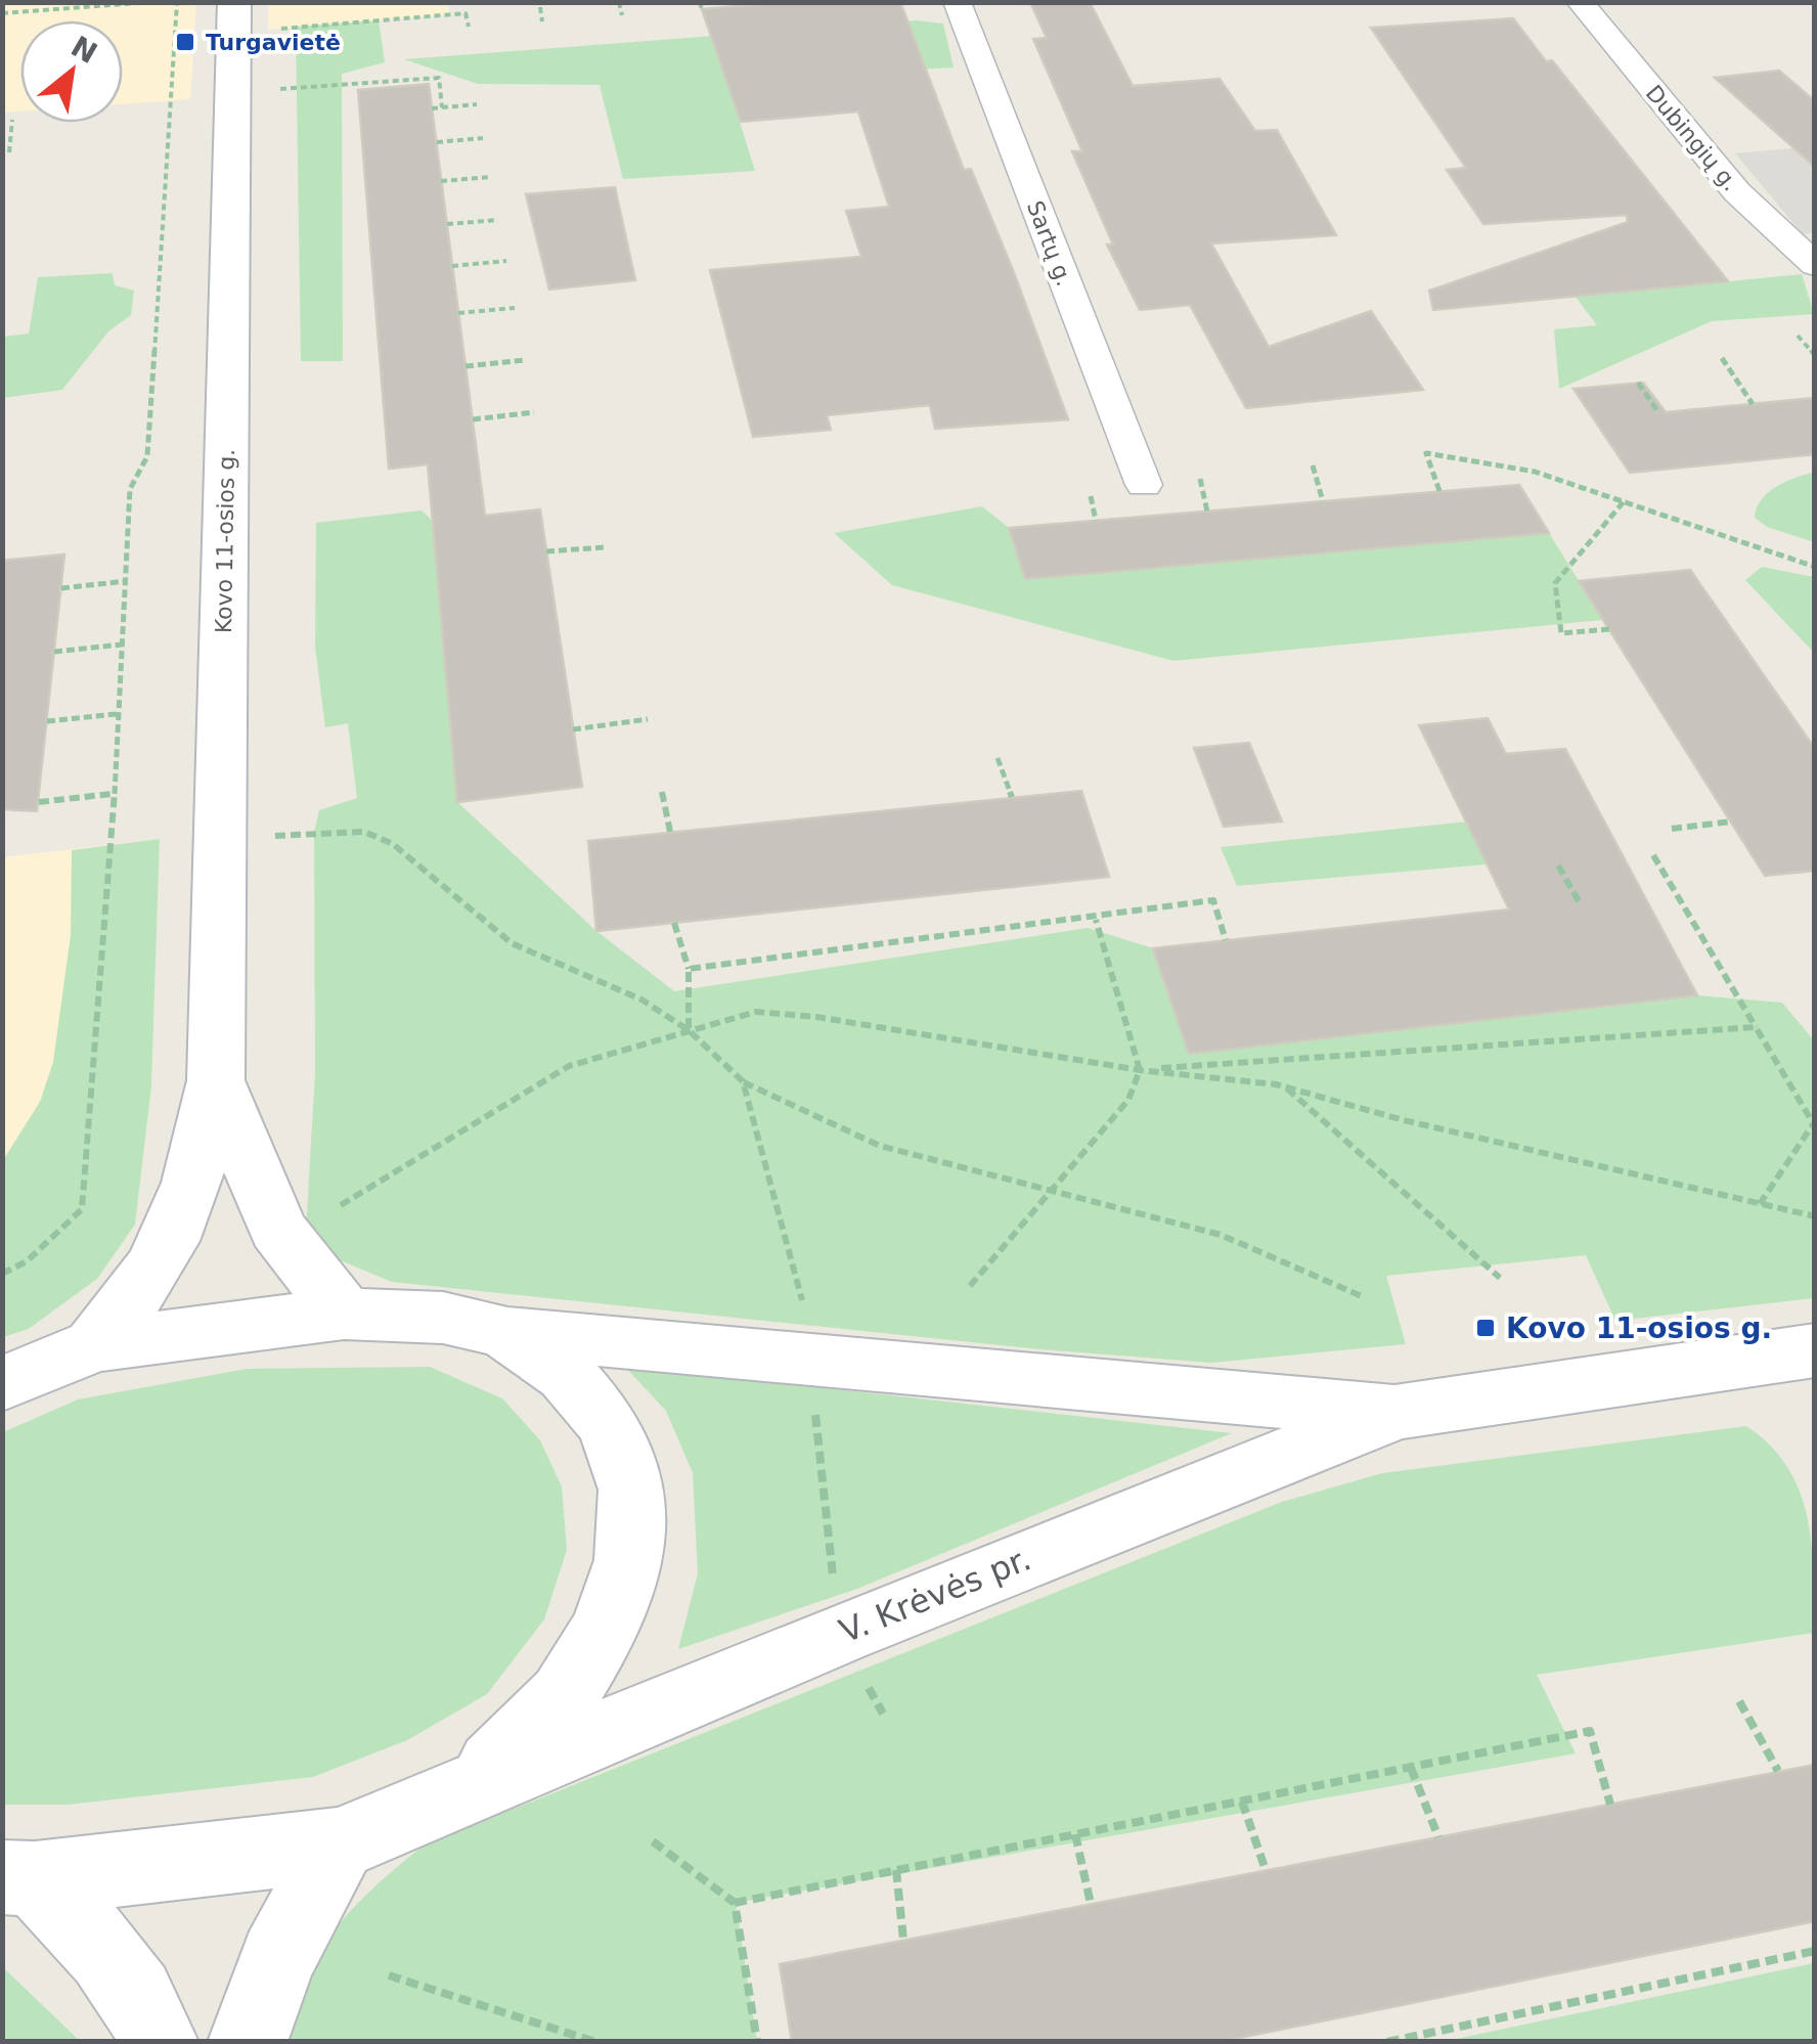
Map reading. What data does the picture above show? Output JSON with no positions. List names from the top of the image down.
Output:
{
  "streets": {
    "main road": ["Kovo 11-osios g.", "V. Krėvės pr."],
    "street": ["Dubingių g.", "Sartų g."]
  },
  "places": {
    "transit": ["Turgavietė", "Kovo 11-osios g."]
  },
  "north": "top right"
}
